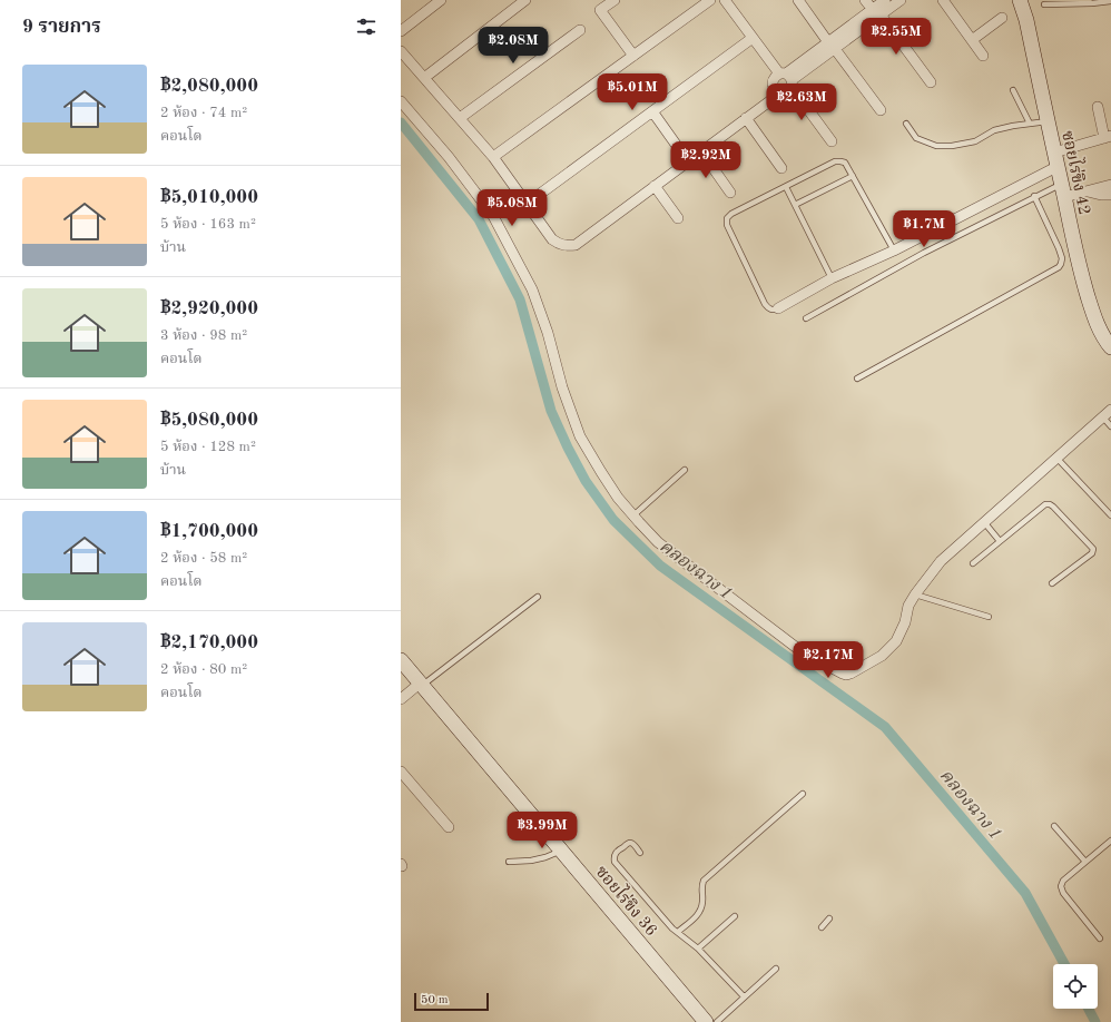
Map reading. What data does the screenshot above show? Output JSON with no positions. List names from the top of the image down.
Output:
{
  "streets": {
    "street": ["ซอยไร่ขิง 42", "ซอยไร่ขิง 36"]
  },
  "water": ["คลองฉาง 1"],
  "scale_bar": "50 m",
  "page": {
    "heading": "9 รายการ",
    "price": [
      "฿2.55M",
      "฿2.08M",
      "฿5.01M",
      "฿2.63M",
      "฿2.92M",
      "฿5.08M",
      "฿1.7M",
      "฿2.17M",
      "฿3.99M"
    ],
    "list": [
      {
        "name": "฿2,080,000",
        "note": "2 ห้อง · 74 m² · คอนโด"
      },
      {
        "name": "฿5,010,000",
        "note": "5 ห้อง · 163 m² · บ้าน"
      },
      {
        "name": "฿2,920,000",
        "note": "3 ห้อง · 98 m² · คอนโด"
      },
      {
        "name": "฿5,080,000",
        "note": "5 ห้อง · 128 m² · บ้าน"
      },
      {
        "name": "฿1,700,000",
        "note": "2 ห้อง · 58 m² · คอนโด"
      },
      {
        "name": "฿2,170,000",
        "note": "2 ห้อง · 80 m² · คอนโด"
      }
    ],
    "scale": "50 m"
  }
}
